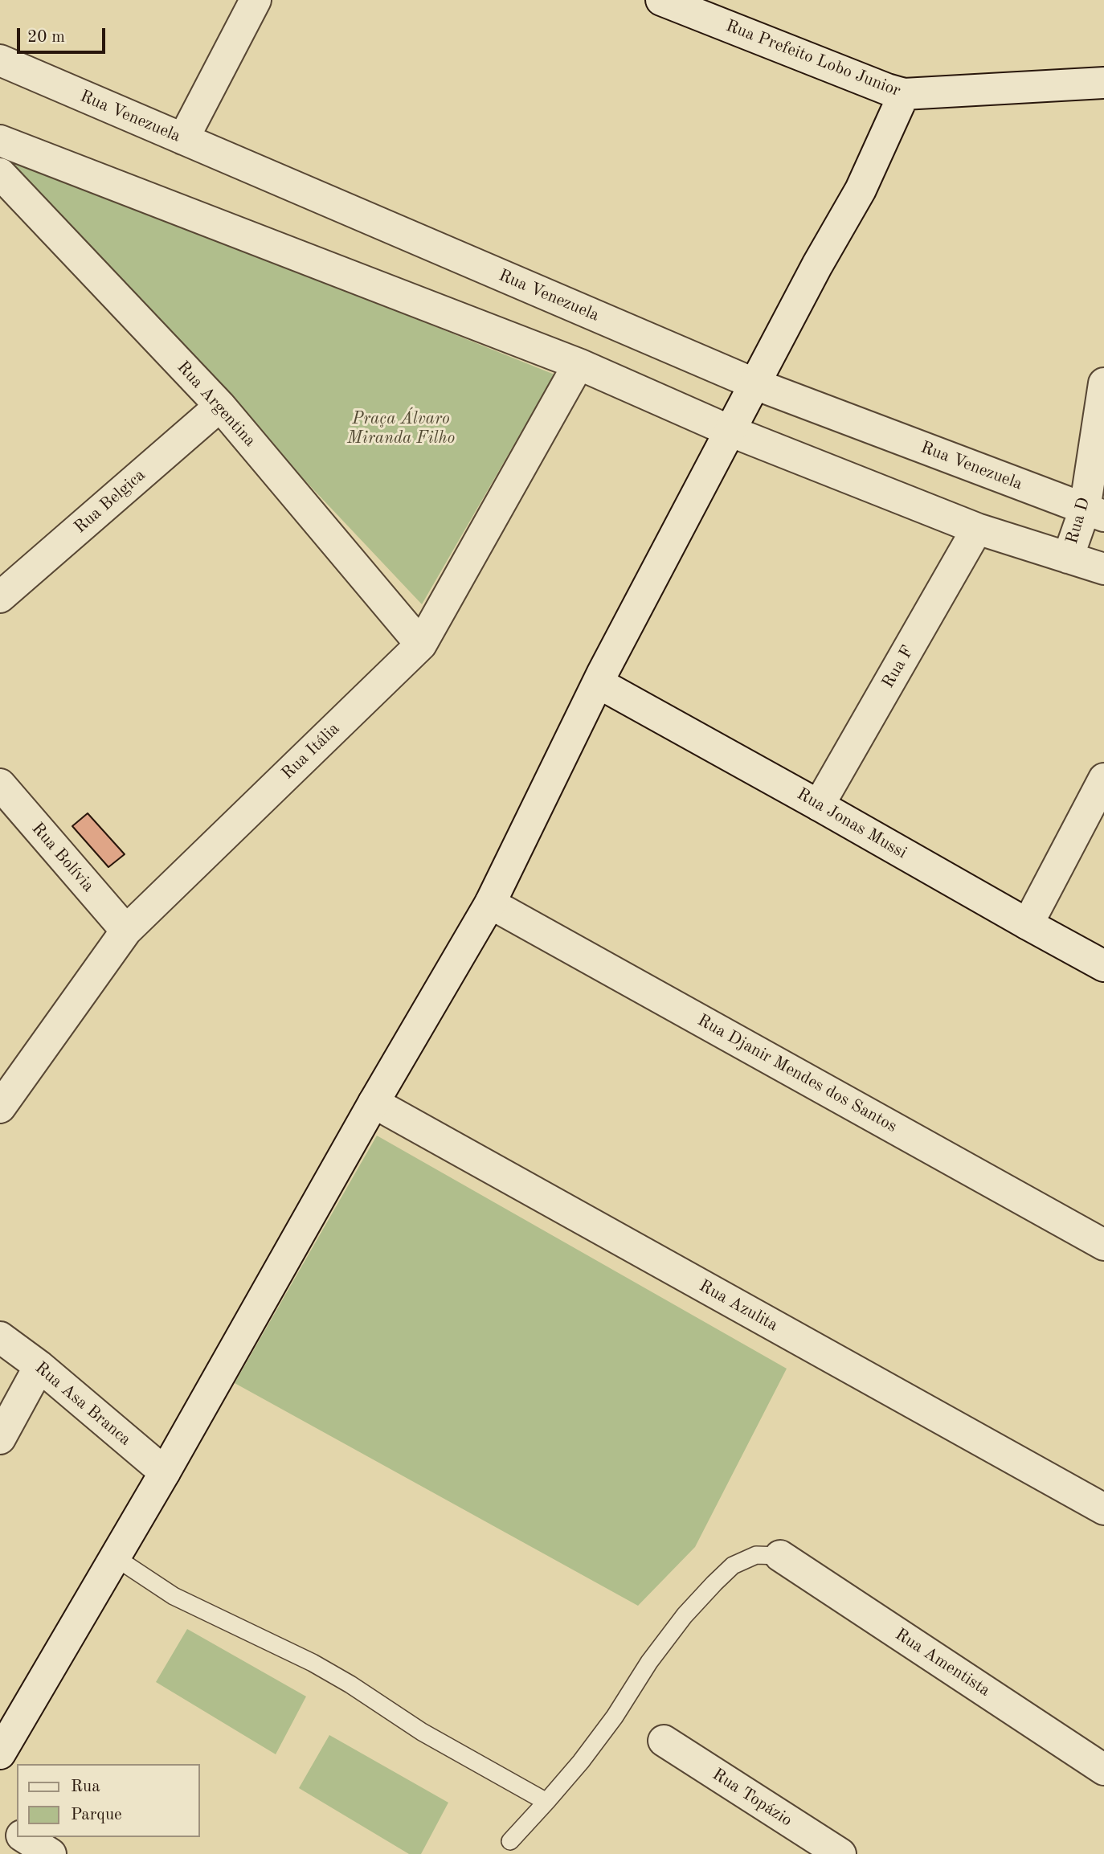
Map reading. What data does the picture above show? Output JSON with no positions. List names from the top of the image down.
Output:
{
  "streets": {
    "street": [
      "Rua Prefeito Lobo Junior",
      "Rua Venezuela",
      "Rua Argentina",
      "Rua Belgica",
      "Rua D",
      "Rua F",
      "Rua Itália",
      "Rua Jonas Mussi",
      "Rua Bolívia",
      "Rua Djanir Mendes dos Santos",
      "Rua Azulita",
      "Rua Asa Branca",
      "Rua Amentista",
      "Rua Topázio"
    ]
  },
  "crossings": [
    ["Rua Venezuela", "Rua D"],
    ["Rua Argentina", "Rua Belgica"],
    ["Rua Argentina", "Rua Itália"],
    ["Rua F", "Rua Jonas Mussi"],
    ["Rua Itália", "Rua Bolívia"]
  ],
  "parks": ["Praça Álvaro Miranda Filho"],
  "legend": ["Rua", "Parque"],
  "scale_bar": "20 m"
}
